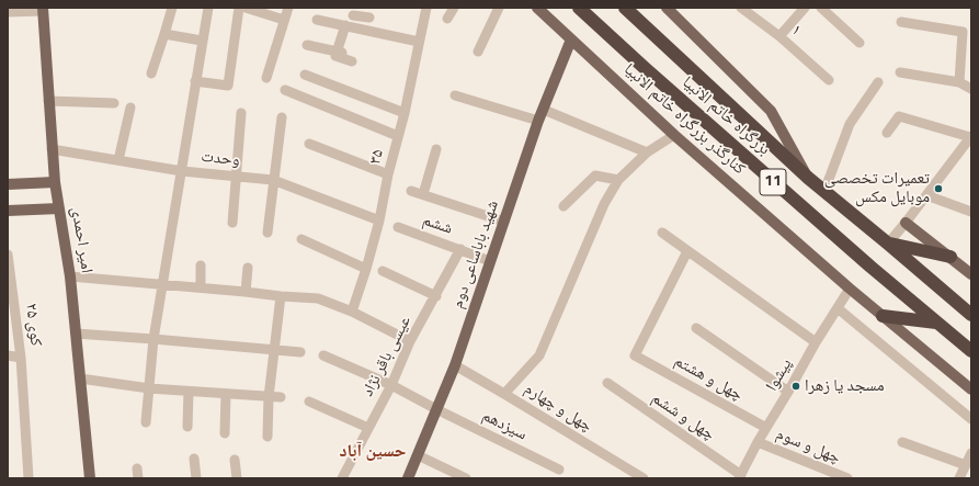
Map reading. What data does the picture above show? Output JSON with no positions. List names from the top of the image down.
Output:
{
  "streets": {
    "highway": ["بزرگراه خاتم الانبیا", "11"],
    "main road": ["کنارگذر بزرگراه خاتم الانبیا", "امیر احمدی", "شهید باباساعی دوم"],
    "street": [
      "۱",
      "۳۵",
      "وحدت",
      "ششم",
      "کوی ۲۵",
      "عیسی باقر نژاد",
      "پیشوا",
      "چهل و هشتم",
      "چهل و چهارم",
      "چهل و ششم",
      "سیزدهم",
      "چهل و سوم"
    ]
  },
  "crossings": [
    ["کنارگذر بزرگراه خاتم الانبیا", "شهید باباساعی دوم"],
    ["کنارگذر بزرگراه خاتم الانبیا", "پیشوا"],
    ["۳۵", "وحدت"],
    ["وحدت", "امیر احمدی"],
    ["ششم", "شهید باباساعی دوم"],
    ["ششم", "عیسی باقر نژاد"],
    ["شهید باباساعی دوم", "چهل و چهارم"],
    ["شهید باباساعی دوم", "سیزدهم"],
    ["عیسی باقر نژاد", "سیزدهم"],
    ["پیشوا", "چهل و هشتم"],
    ["پیشوا", "چهل و ششم"],
    ["پیشوا", "چهل و سوم"]
  ],
  "districts": ["حسین آباد"],
  "places": ["تعمیرات تخصصی موبایل مکس", "مسجد یا زهرا"]
}
